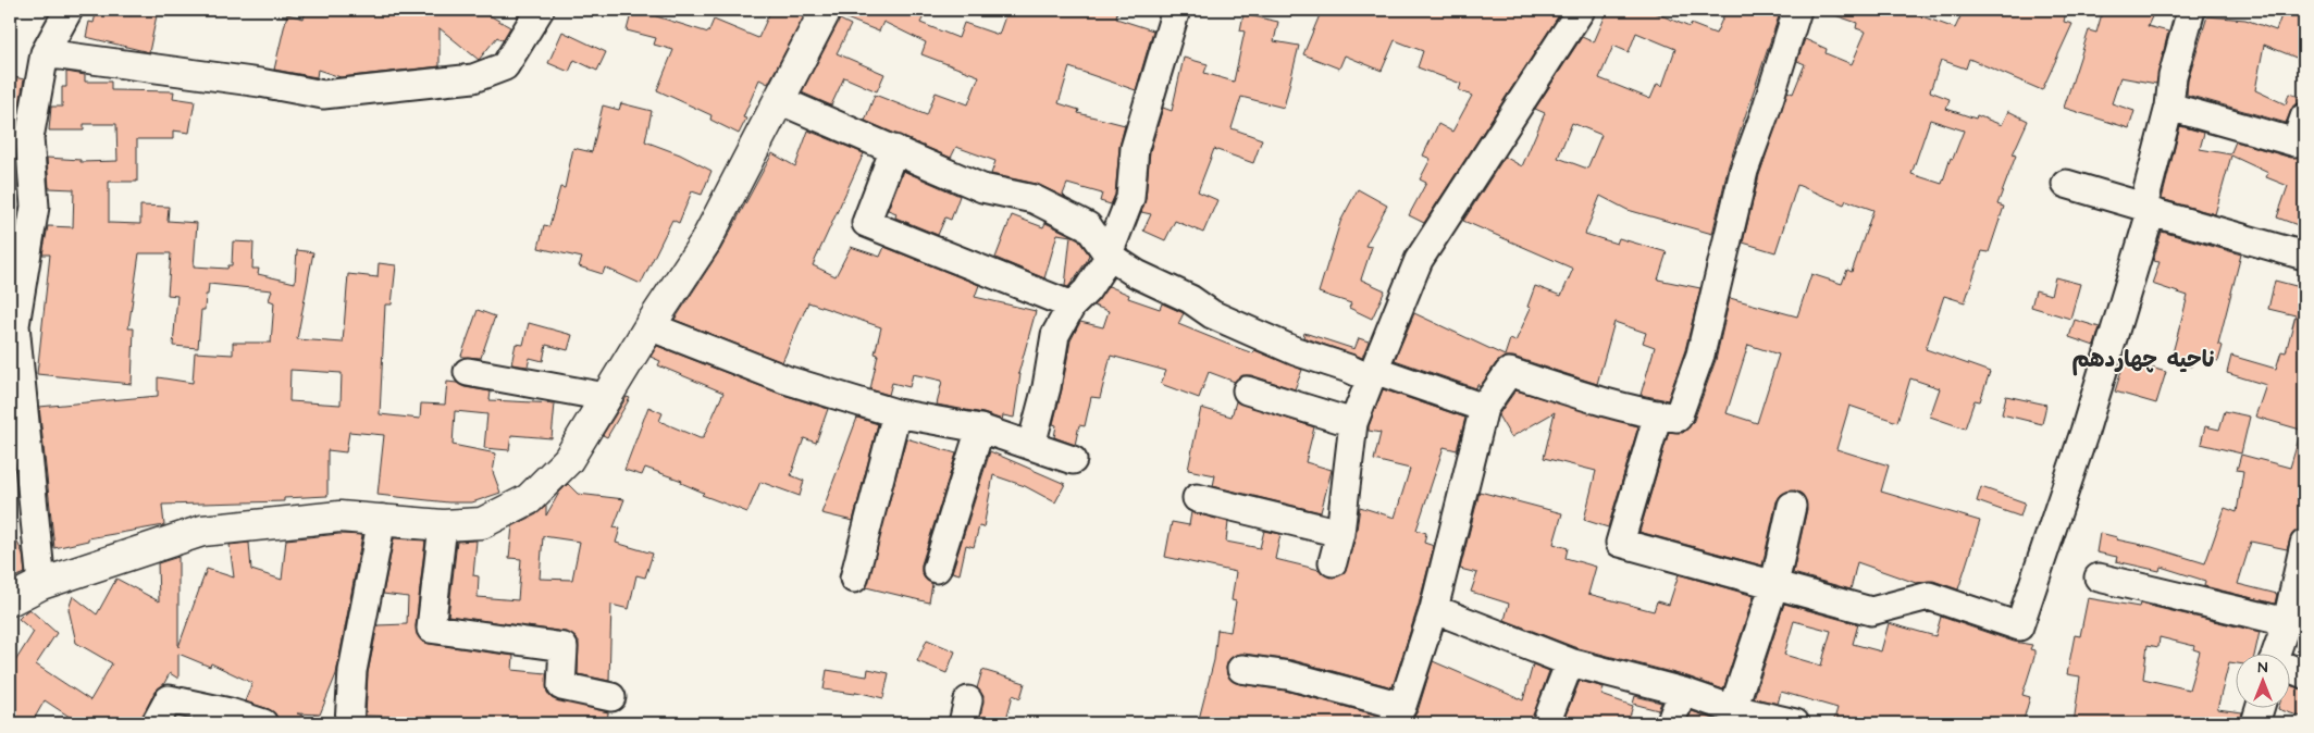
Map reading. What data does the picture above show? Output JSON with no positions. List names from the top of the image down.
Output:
{
  "districts": ["ناحیه چهاردهم"],
  "north": "top"
}
